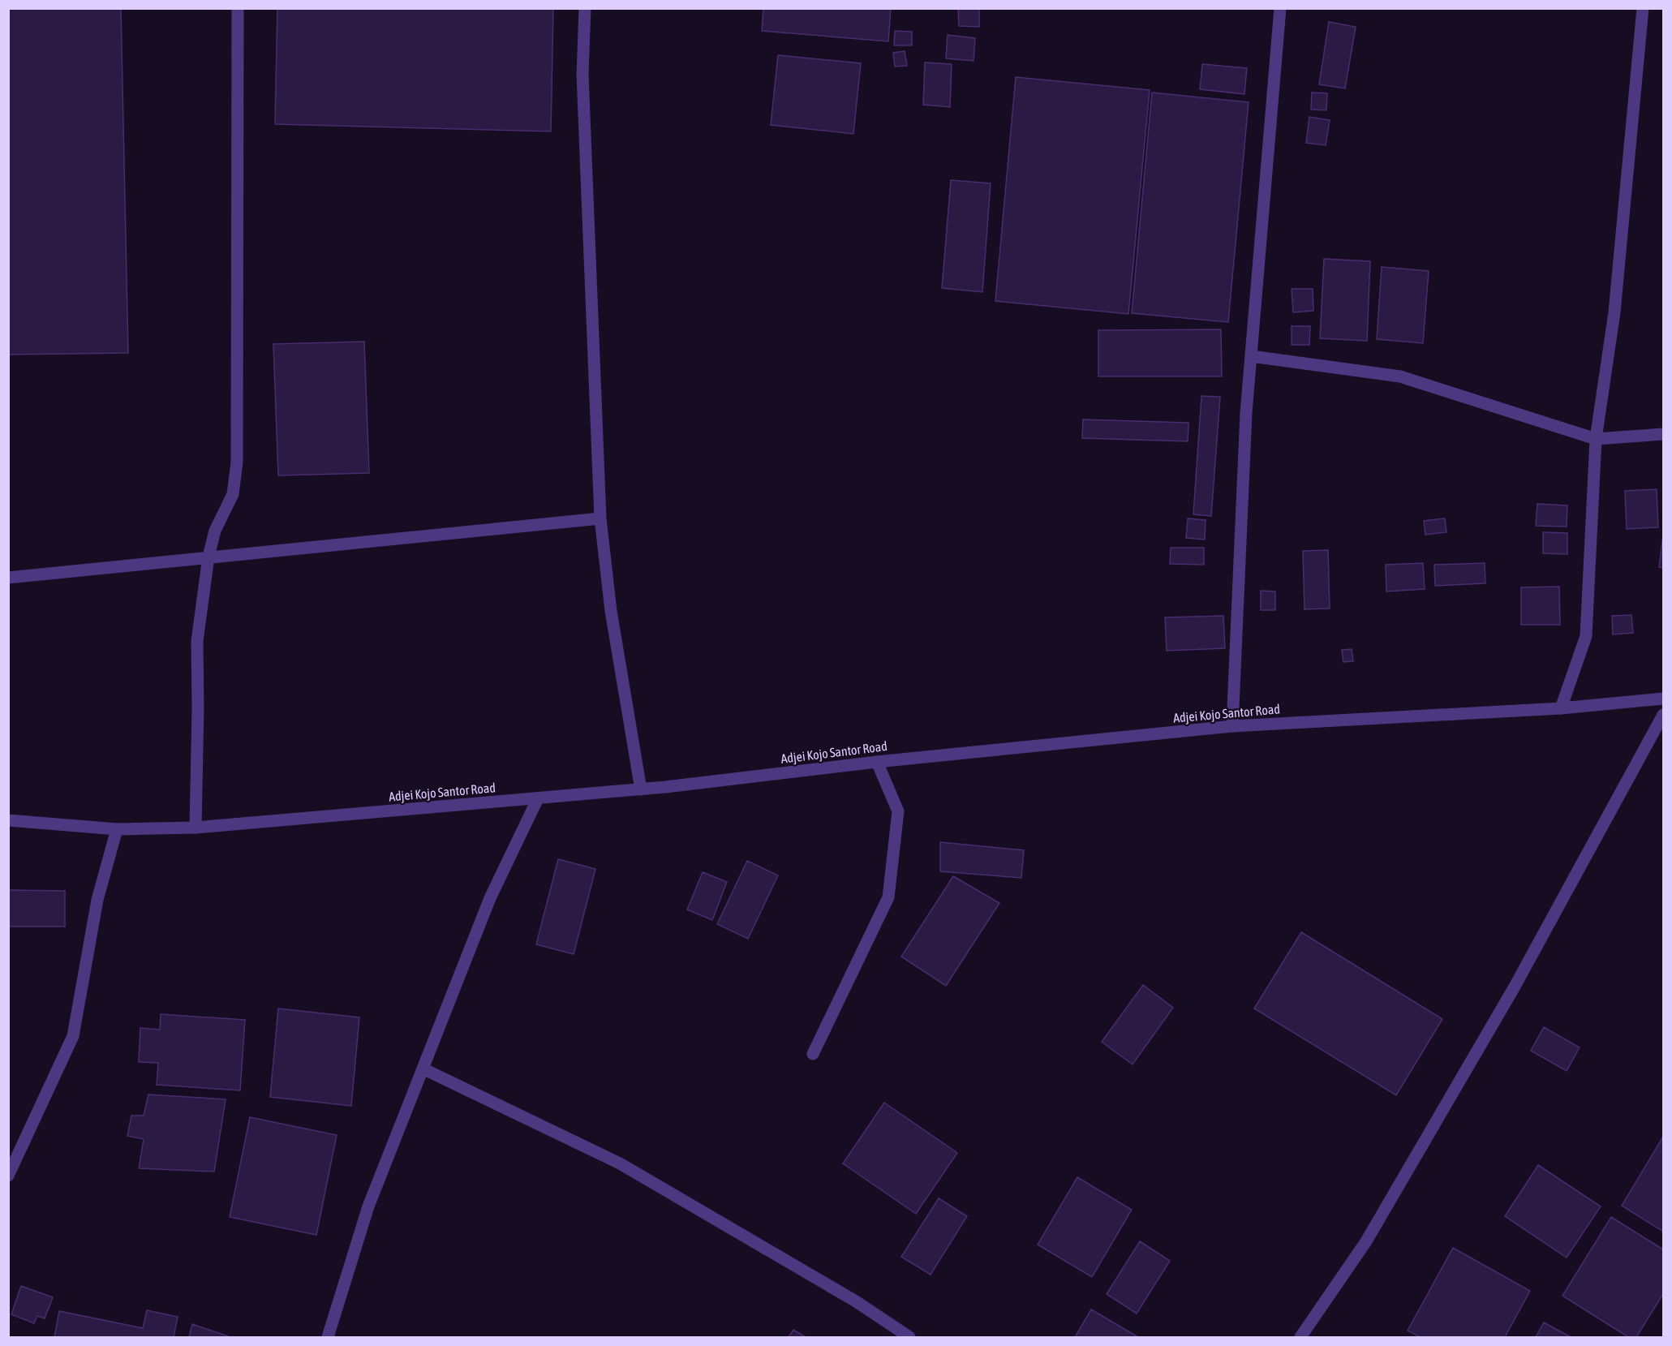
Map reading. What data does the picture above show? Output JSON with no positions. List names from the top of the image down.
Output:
{
  "streets": {
    "street": ["Adjei Kojo Santor Road"]
  }
}
